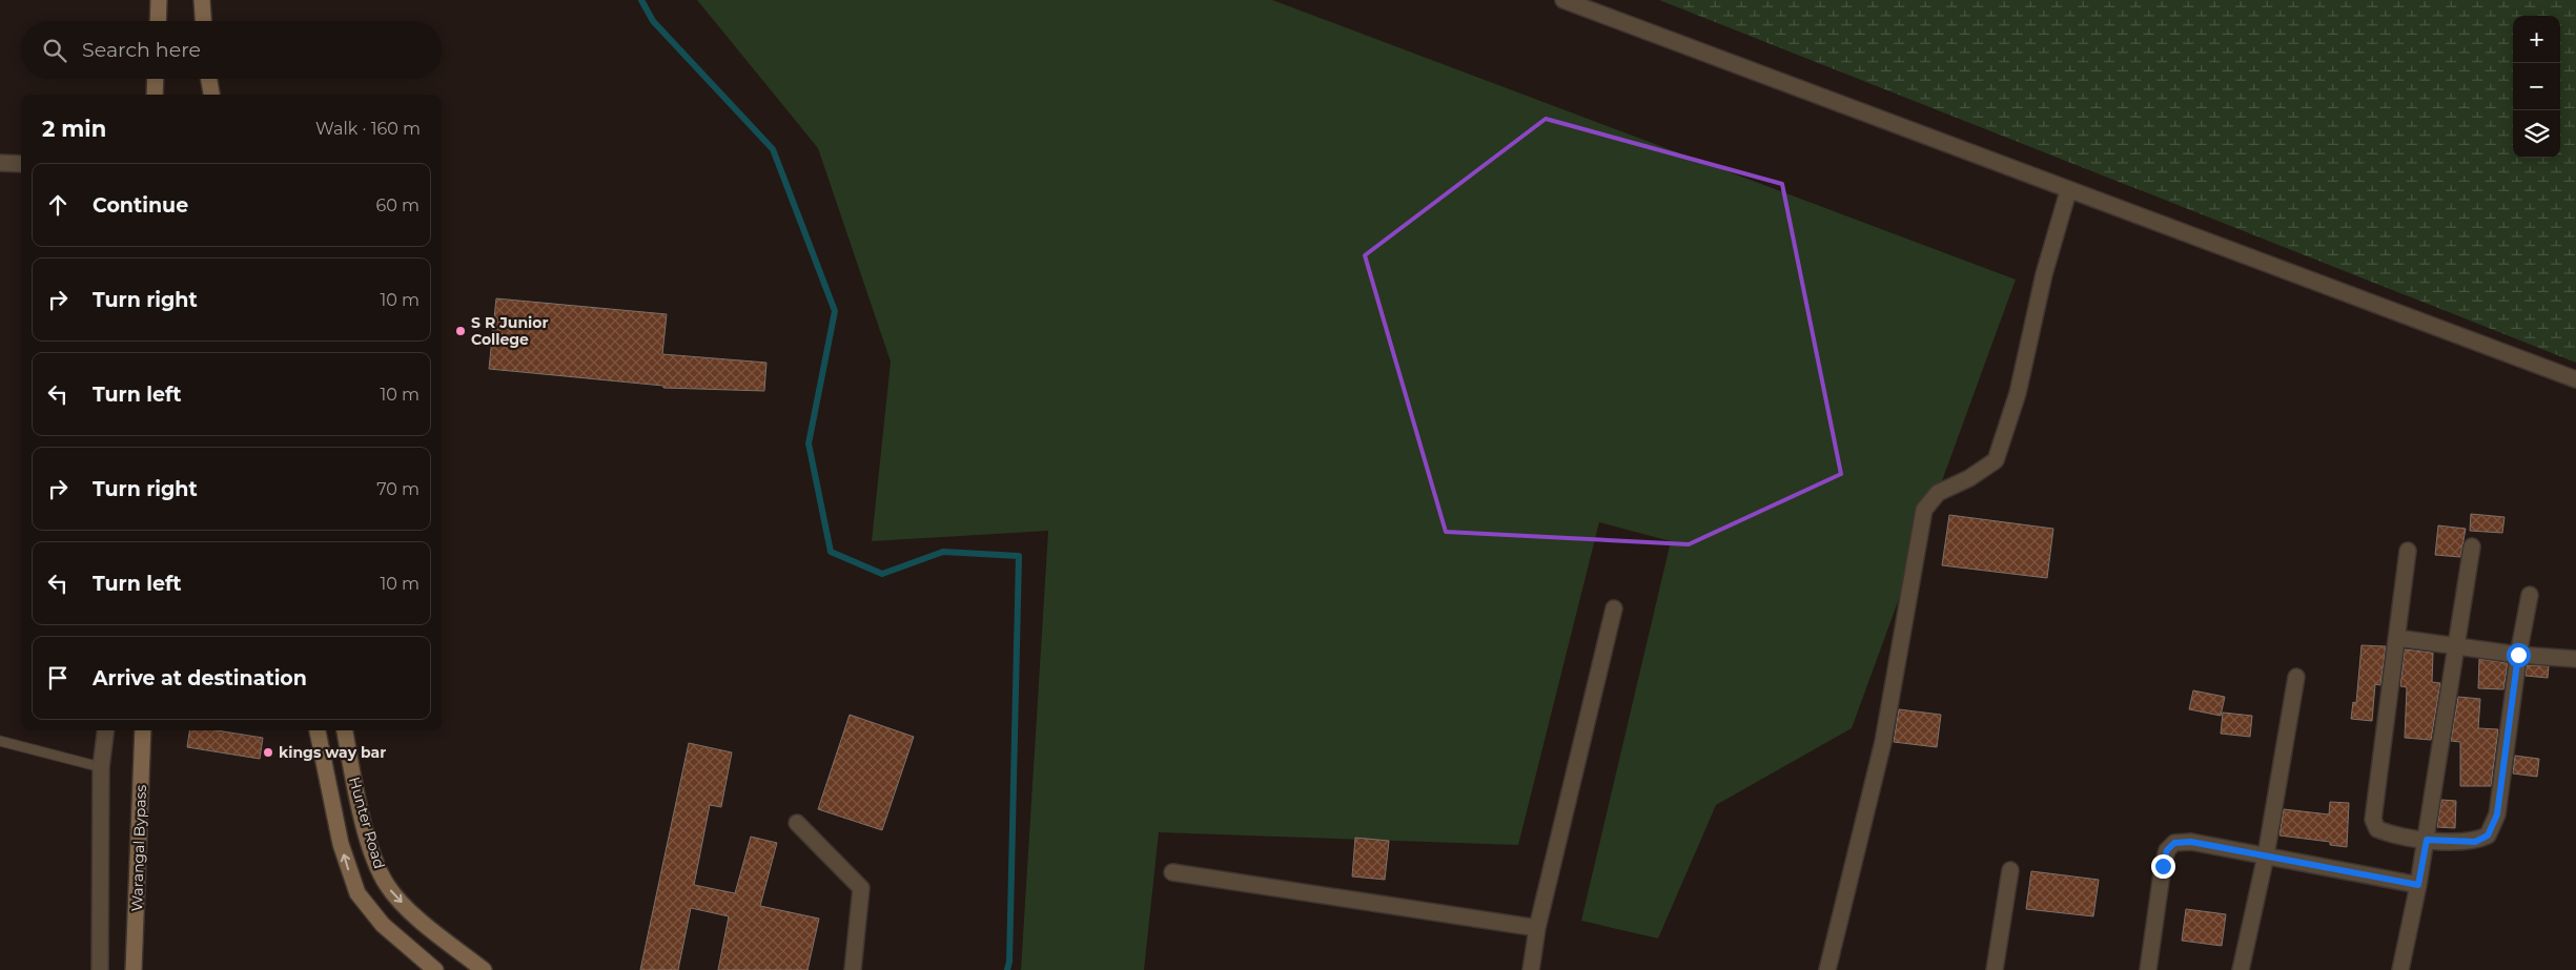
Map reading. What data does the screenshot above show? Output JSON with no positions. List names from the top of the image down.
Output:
{
  "streets": {
    "street": ["Hunter Road", "Warangal Bypass"]
  },
  "places": ["S R Junior College", "kings way bar"],
  "page": {
    "map_buttons": ["+", "−"],
    "search": "Search here",
    "heading": ["2 min", "Walk · 160 m"],
    "list": [
      ["Continue", "60 m"],
      ["Turn right", "10 m"],
      ["Turn left", "10 m"],
      ["Turn right", "70 m"],
      ["Turn left", "10 m"],
      "Arrive at destination"
    ]
  }
}
